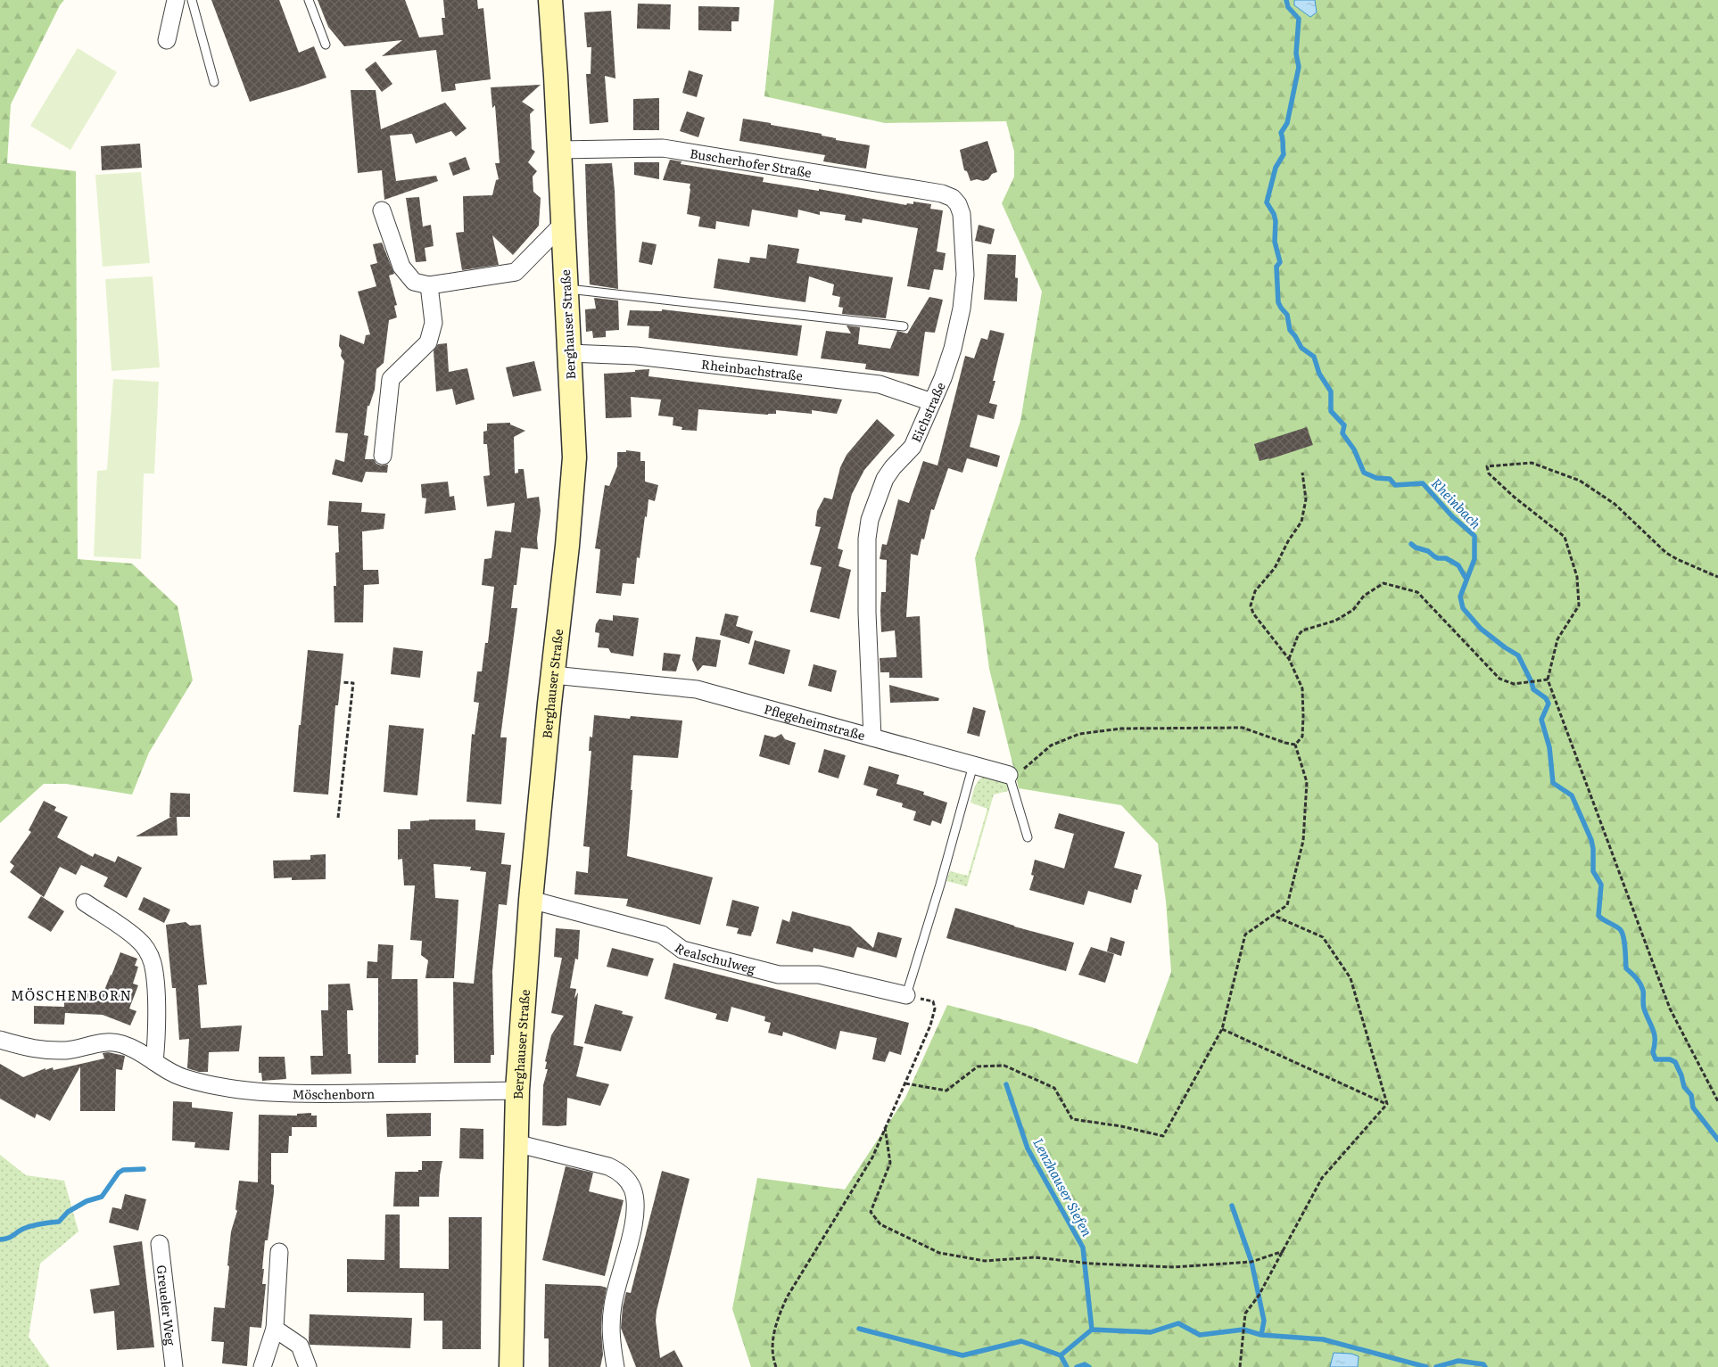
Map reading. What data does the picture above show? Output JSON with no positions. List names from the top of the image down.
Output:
{
  "streets": {
    "street": [
      "Buscherhofer Straße",
      "Berghauser Straße",
      "Rheinbachstraße",
      "Eichstraße",
      "Pflegeheimstraße",
      "Realschulweg",
      "Möschenborn",
      "Greueler Weg"
    ]
  },
  "crossings": [
    ["Buscherhofer Straße", "Berghauser Straße"],
    ["Buscherhofer Straße", "Eichstraße"],
    ["Berghauser Straße", "Rheinbachstraße"],
    ["Berghauser Straße", "Pflegeheimstraße"],
    ["Berghauser Straße", "Realschulweg"],
    ["Berghauser Straße", "Möschenborn"],
    ["Rheinbachstraße", "Eichstraße"],
    ["Eichstraße", "Pflegeheimstraße"]
  ],
  "districts": ["MÖSCHENBORN"],
  "water": ["Rheinbach", "Lenzhauser Siefen"]
}
